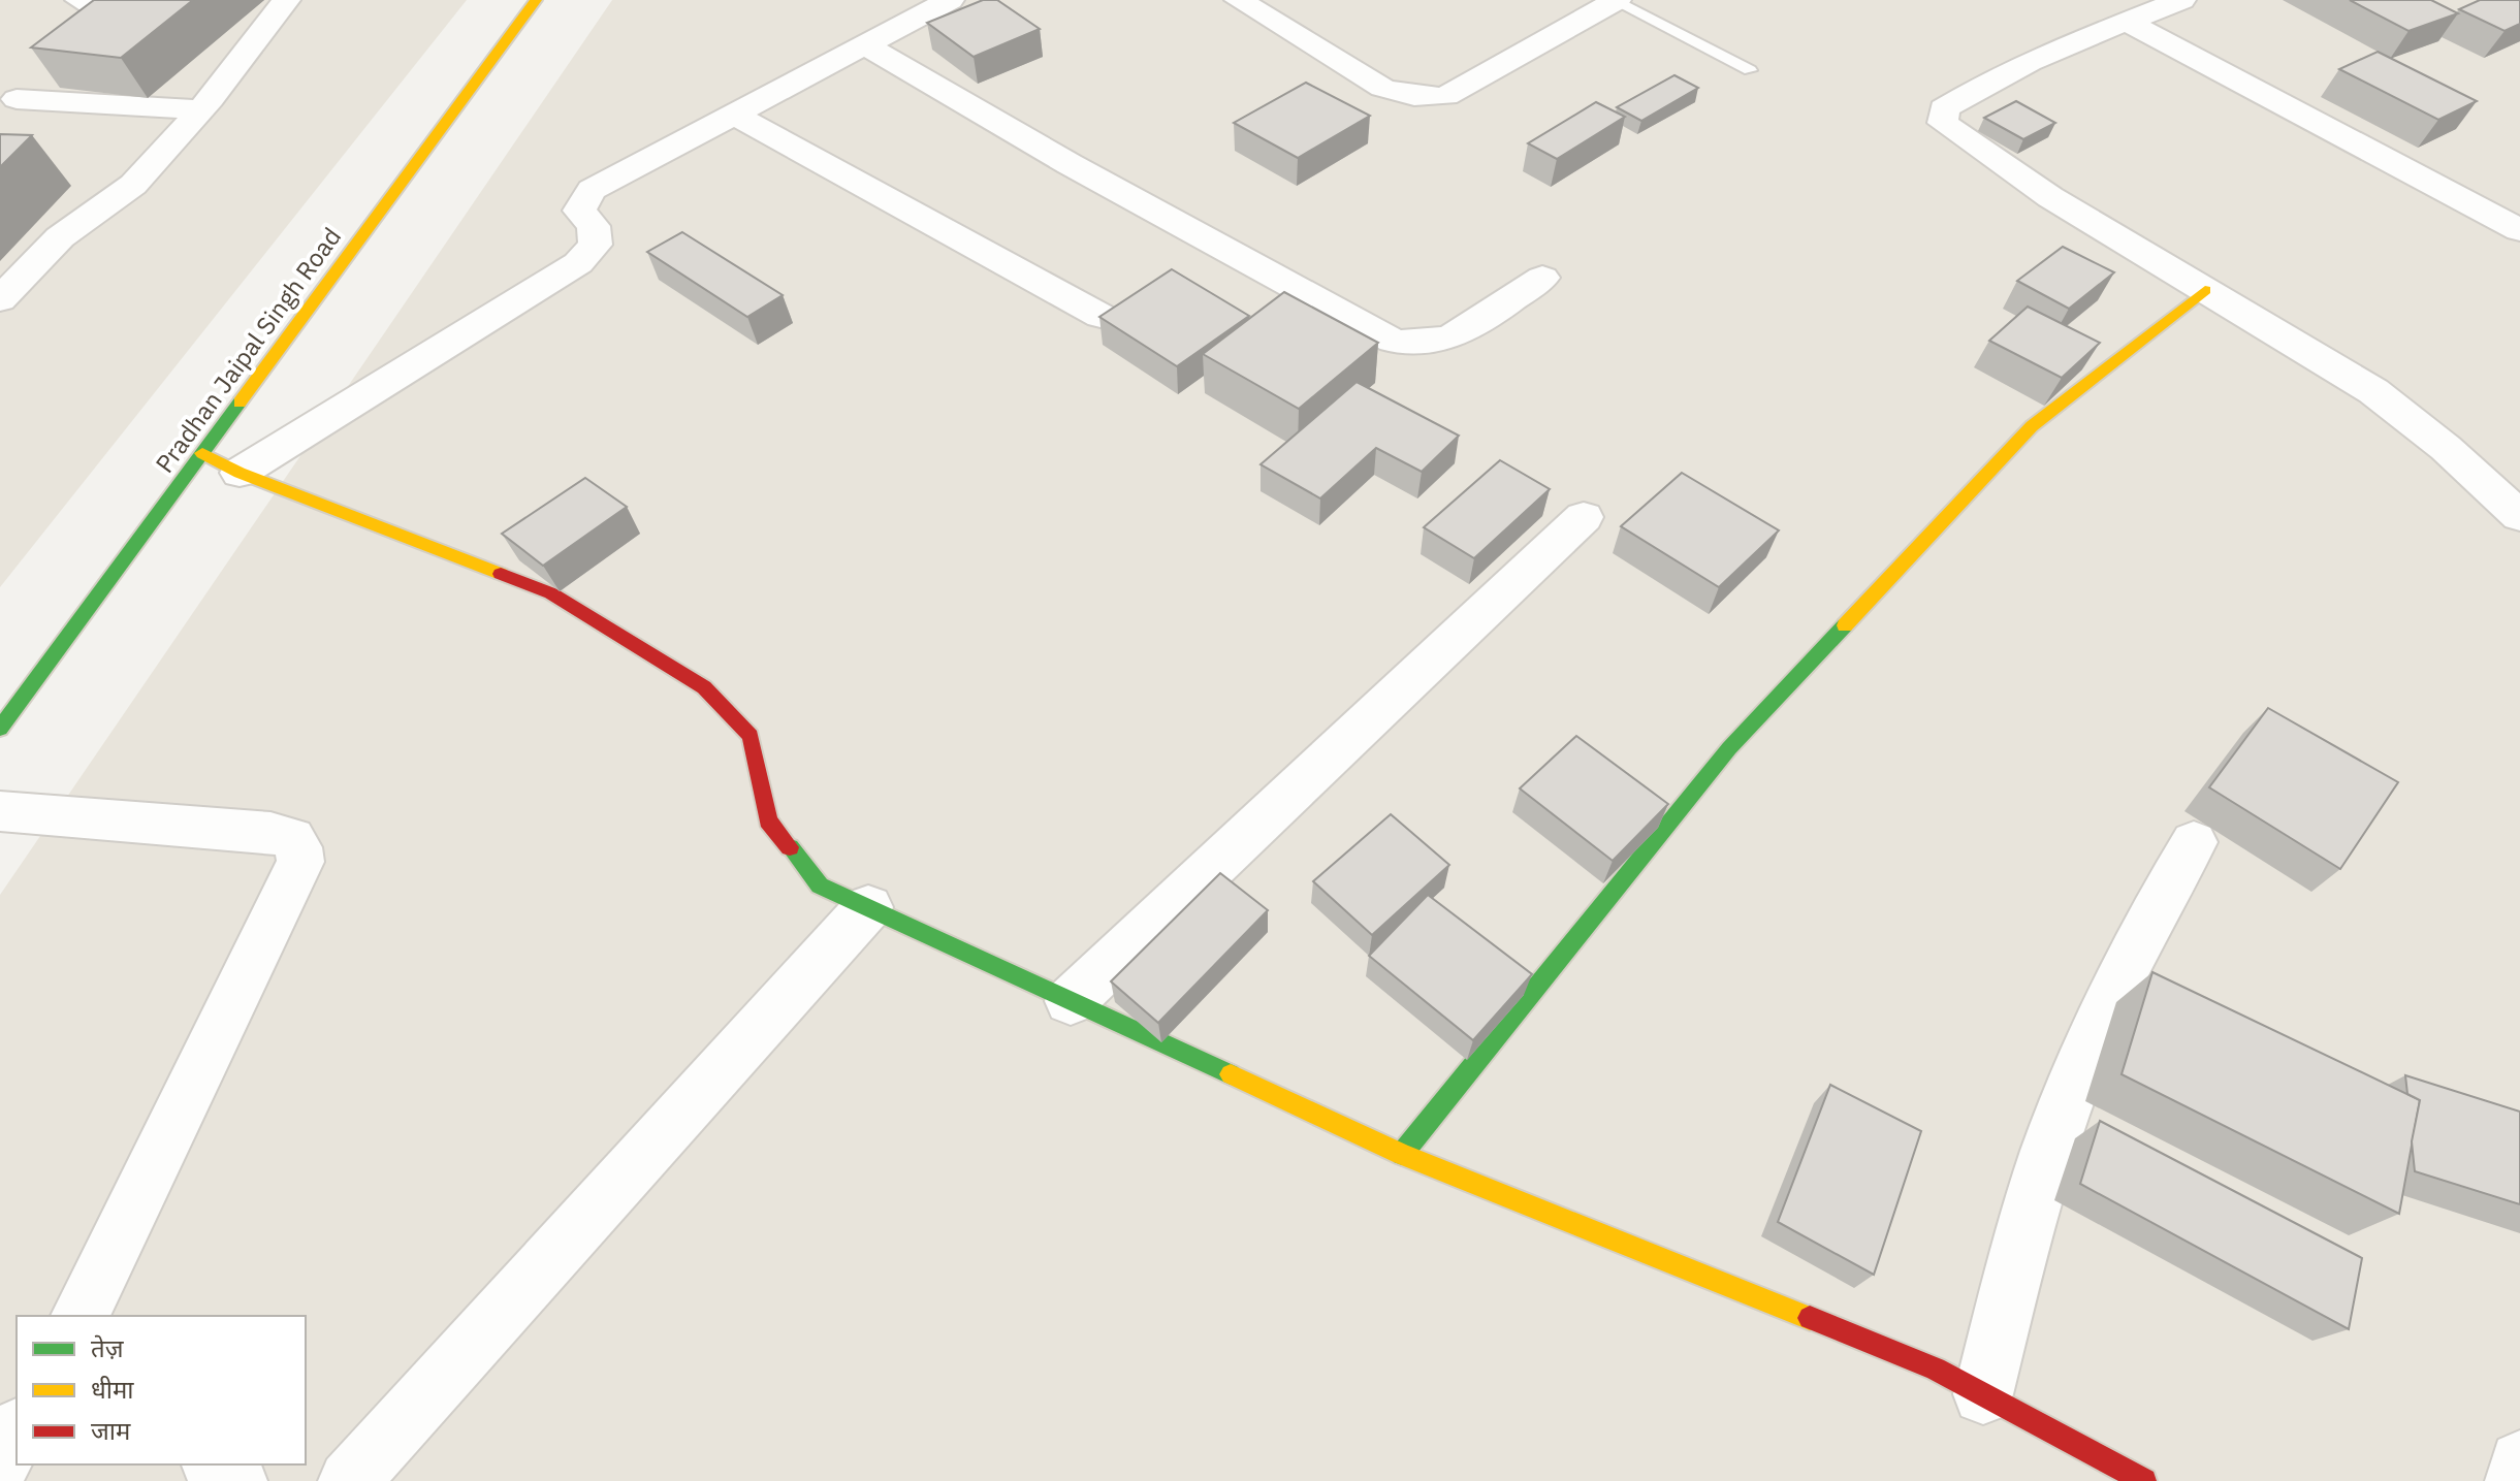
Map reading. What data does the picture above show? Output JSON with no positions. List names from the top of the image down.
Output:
{
  "streets": {
    "street": ["Pradhan Jaipal Singh Road"]
  },
  "legend": ["तेज़", "धीमा", "जाम"]
}
